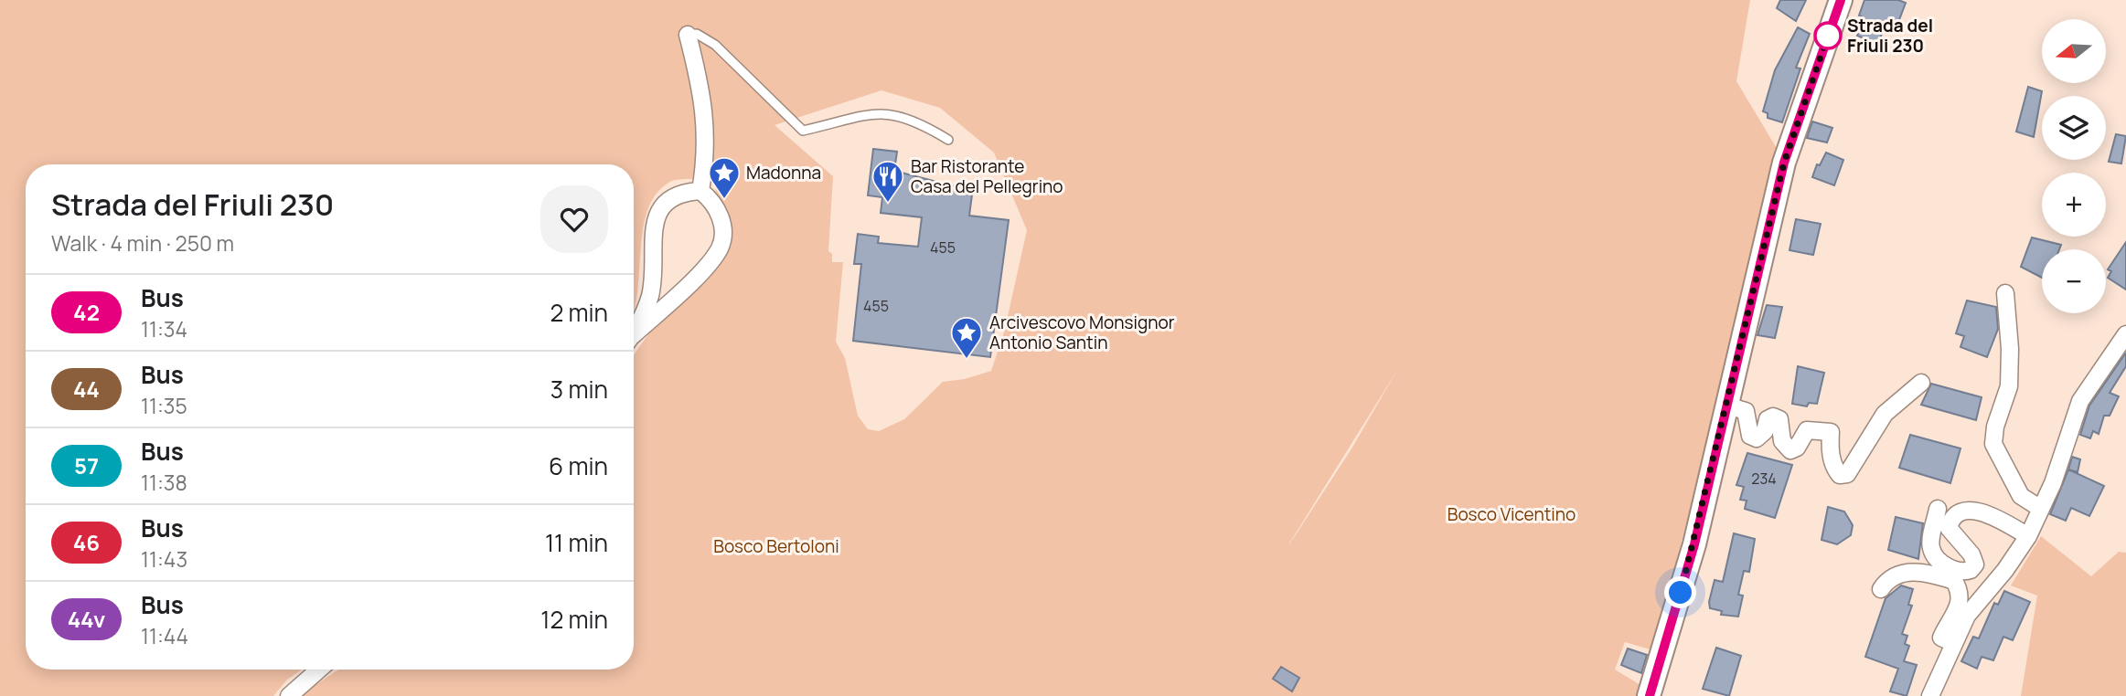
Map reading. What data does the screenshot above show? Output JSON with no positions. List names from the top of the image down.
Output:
{
  "parks": ["Bosco Vicentino", "Bosco Bertoloni"],
  "places": {
    "other": ["Strada del Friuli 230"],
    "place": ["Madonna", "Arcivescovo Monsignor Antonio Santin"],
    "restaurant": ["Bar Ristorante Casa del Pellegrino"]
  },
  "lines": ["bus line 42"],
  "house_numbers": ["455", "455", "234"],
  "north": "left",
  "page": {
    "map_buttons": ["+", "−"],
    "heading": ["Strada del Friuli 230", "Walk · 4 min · 250 m"],
    "list": [
      {
        "mark": "42",
        "name": "Bus",
        "note": "11:34",
        "value": "2 min"
      },
      {
        "mark": "44",
        "name": "Bus",
        "note": "11:35",
        "value": "3 min"
      },
      {
        "mark": "57",
        "name": "Bus",
        "note": "11:38",
        "value": "6 min"
      },
      {
        "mark": "46",
        "name": "Bus",
        "note": "11:43",
        "value": "11 min"
      },
      {
        "mark": "44v",
        "name": "Bus",
        "note": "11:44",
        "value": "12 min"
      }
    ]
  }
}
